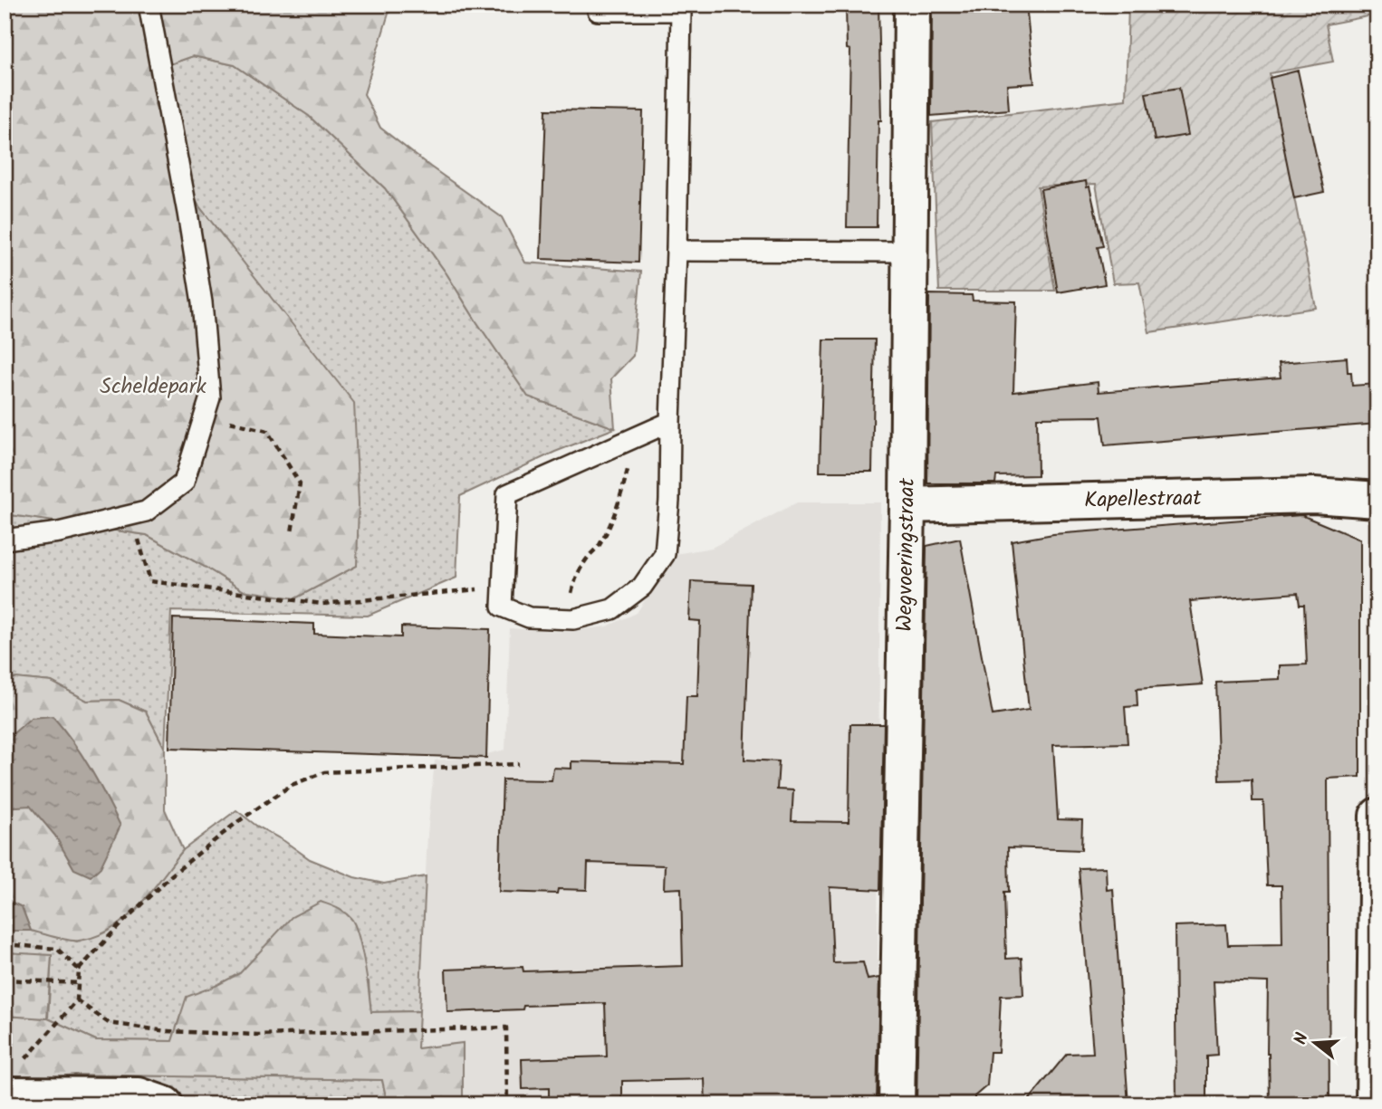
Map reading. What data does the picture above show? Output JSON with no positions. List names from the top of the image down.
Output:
{
  "streets": {
    "street": ["Kapellestraat", "Wegvoeringstraat"]
  },
  "crossings": [
    ["Kapellestraat", "Wegvoeringstraat"]
  ],
  "parks": ["Scheldepark"],
  "north": "left"
}
